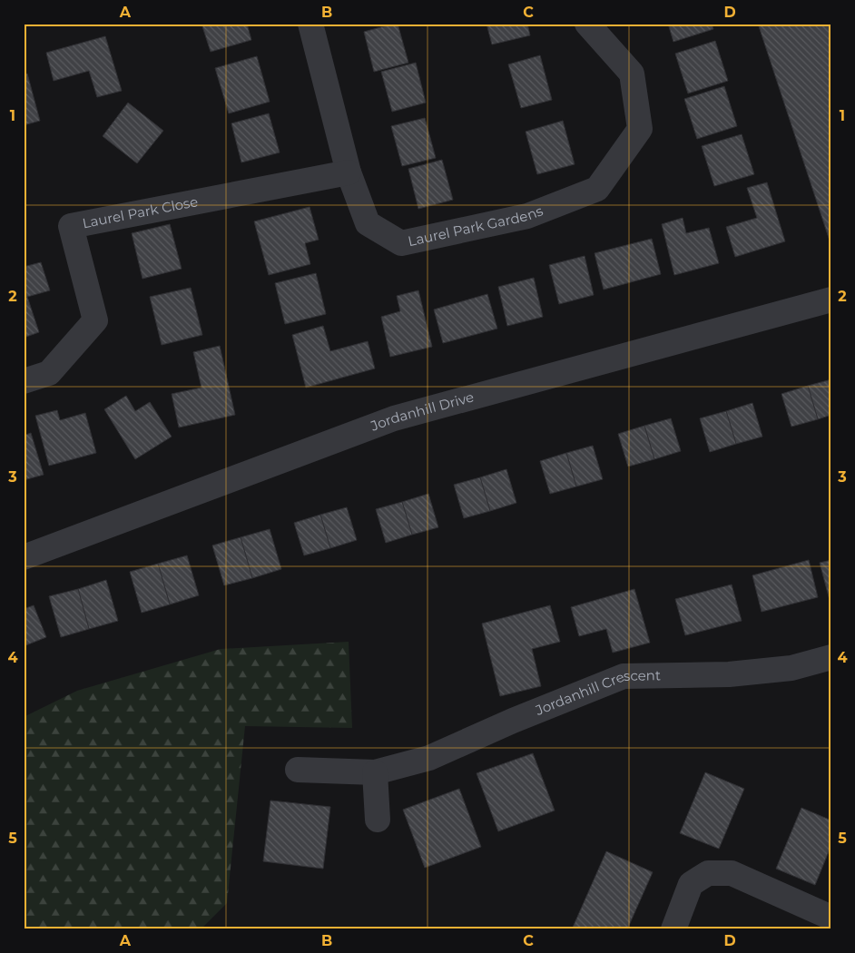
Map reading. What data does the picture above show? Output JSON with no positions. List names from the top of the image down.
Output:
{
  "streets": {
    "street": [
      "Laurel Park Close",
      "Laurel Park Gardens",
      "Jordanhill Drive",
      "Jordanhill Crescent"
    ]
  },
  "crossings": [
    ["Laurel Park Close", "Laurel Park Gardens"]
  ],
  "grid": {
    "columns": [
      "A",
      "B",
      "C",
      "D"
    ],
    "rows": [
      "1",
      "2",
      "3",
      "4",
      "5"
    ]
  }
}
